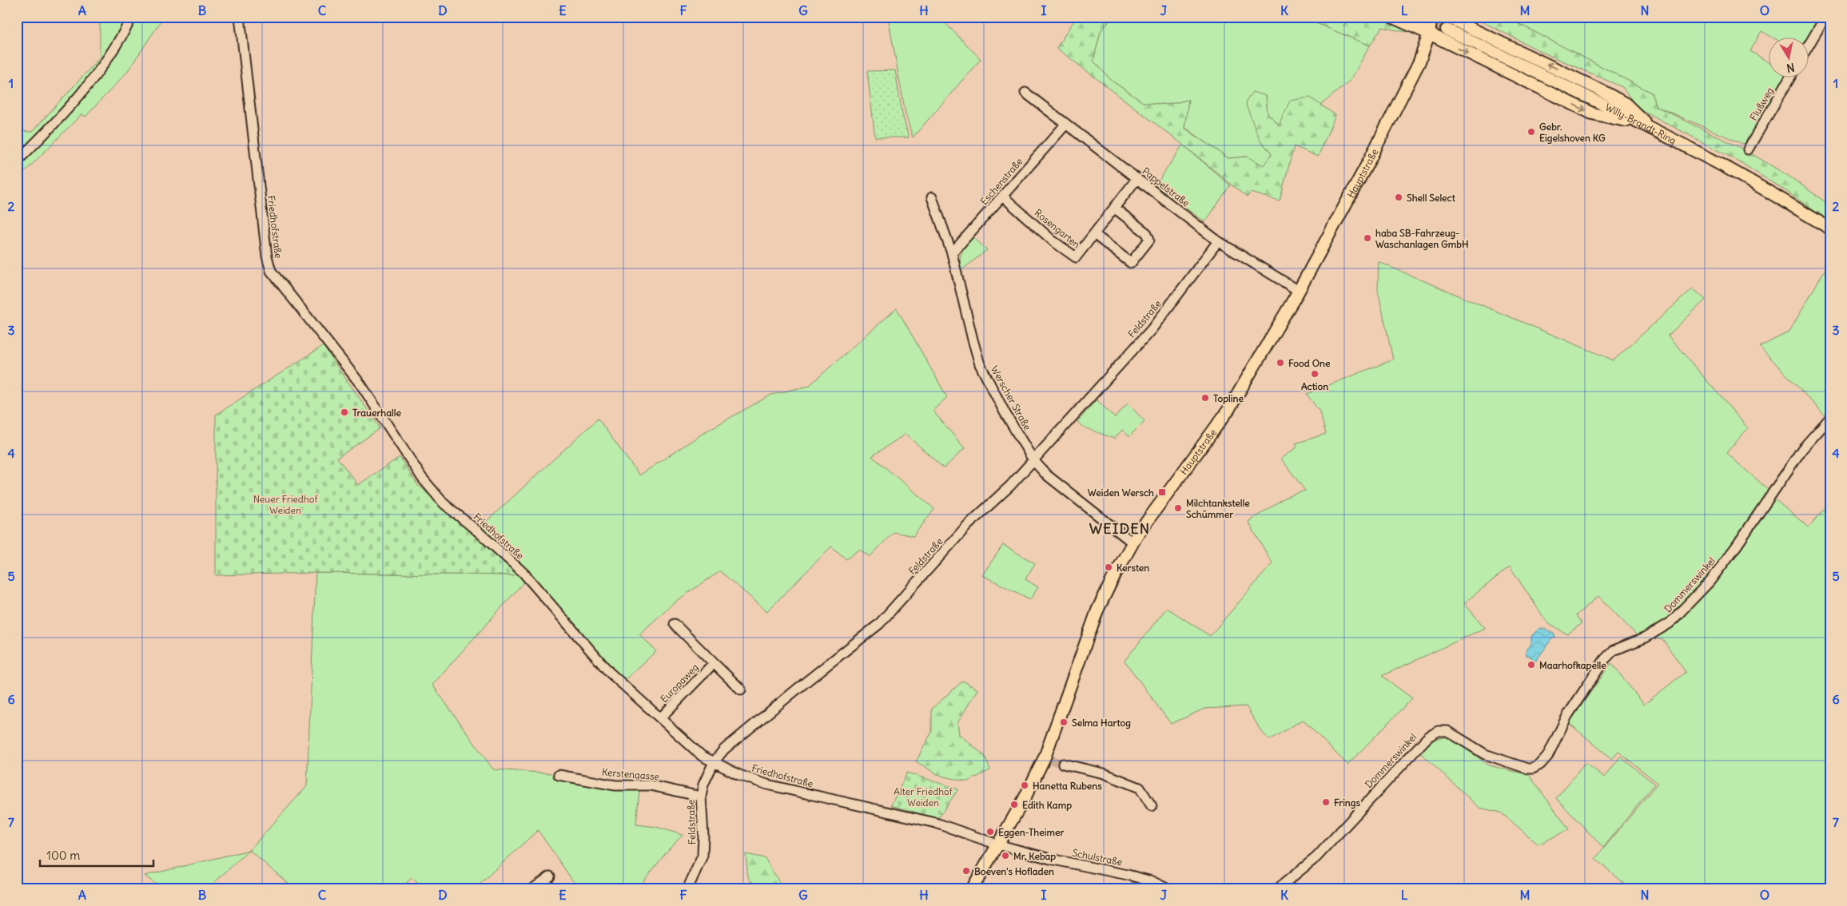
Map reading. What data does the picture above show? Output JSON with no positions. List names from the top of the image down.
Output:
{
  "streets": {
    "main road": ["Willy-Brandt-Ring", "Hauptstraße"],
    "street": [
      "Flußweg",
      "Eschenstraße",
      "Pappelstraße",
      "Friedhofstraße",
      "Rosengarten",
      "Feldstraße",
      "Werscher Straße",
      "Dommerswinkel",
      "Europaweg",
      "Kerstengasse",
      "Schulstraße"
    ]
  },
  "crossings": [
    ["Hauptstraße", "Pappelstraße"],
    ["Hauptstraße", "Friedhofstraße"],
    ["Hauptstraße", "Werscher Straße"],
    ["Hauptstraße", "Schulstraße"],
    ["Eschenstraße", "Pappelstraße"],
    ["Eschenstraße", "Rosengarten"],
    ["Eschenstraße", "Werscher Straße"],
    ["Pappelstraße", "Rosengarten"],
    ["Pappelstraße", "Feldstraße"],
    ["Friedhofstraße", "Feldstraße"],
    ["Friedhofstraße", "Europaweg"],
    ["Friedhofstraße", "Schulstraße"],
    ["Feldstraße", "Werscher Straße"],
    ["Feldstraße", "Kerstengasse"]
  ],
  "districts": ["WEIDEN"],
  "parks": ["Neuer Friedhof Weiden", "Alter Friedhof Weiden"],
  "places": {
    "other": [
      "Gebr. Eigelshoven KG",
      "Shell Select",
      "haba SB-Fahrzeug- Waschanlagen GmbH",
      "Food One",
      "Action",
      "Topline",
      "Trauerhalle",
      "Milchtankstelle Schümmer",
      "Kersten",
      "Maarhofkapelle",
      "Selma Hartog",
      "Hanetta Rubens",
      "Frings",
      "Edith Kamp",
      "Eggen-Theimer",
      "Mr. Kebap",
      "Boeven's Hofladen"
    ],
    "transit": ["Weiden Wersch"]
  },
  "scale_bar": "100 m",
  "north": "bottom",
  "grid": {
    "columns": [
      "A",
      "B",
      "C",
      "D",
      "E",
      "F",
      "G",
      "H",
      "I",
      "J",
      "K",
      "L",
      "M",
      "N",
      "O"
    ],
    "rows": [
      "1",
      "2",
      "3",
      "4",
      "5",
      "6",
      "7"
    ]
  }
}
